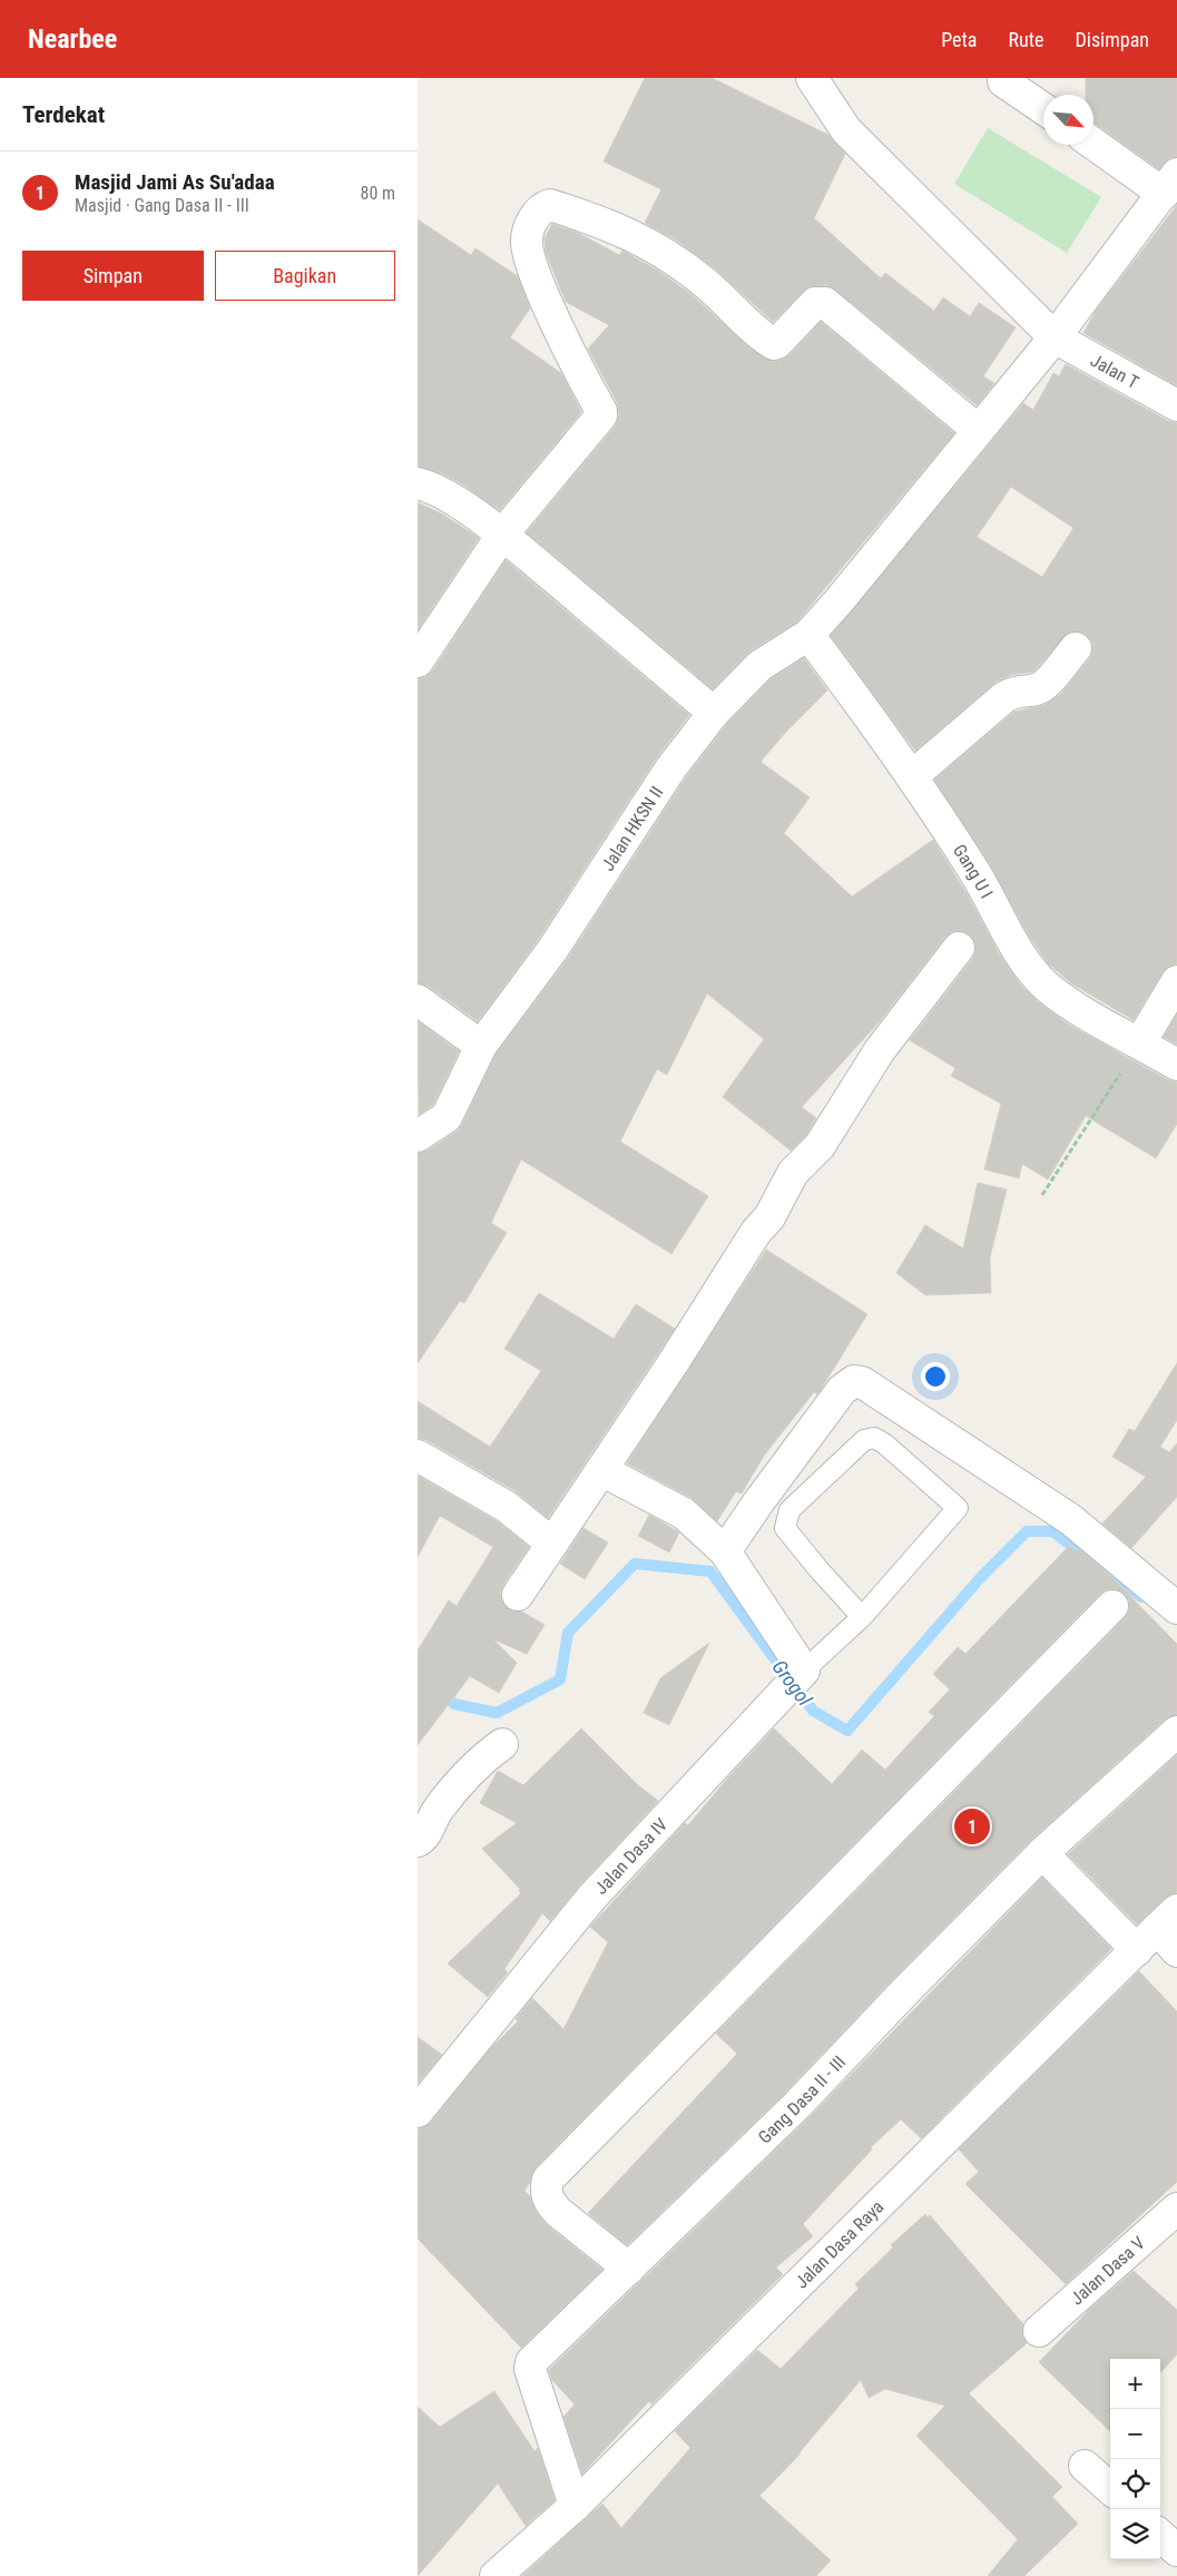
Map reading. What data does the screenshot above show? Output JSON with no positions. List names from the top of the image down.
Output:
{
  "streets": {
    "street": [
      "Jalan T",
      "Jalan HKSN II",
      "Gang U I",
      "Jalan Dasa IV",
      "Gang Dasa II - III",
      "Jalan Dasa Raya",
      "Jalan Dasa V"
    ]
  },
  "crossings": [
    ["Jalan T", "Jalan HKSN II"],
    ["Jalan HKSN II", "Gang U I"],
    ["Gang Dasa II - III", "Jalan Dasa Raya"]
  ],
  "water": ["Grogol"],
  "north": "bottom right",
  "page": {
    "header": "Nearbee",
    "nav": ["Peta", "Rute", "Disimpan"],
    "heading": "Terdekat",
    "list": [
      {
        "mark": "1",
        "name": "Masjid Jami As Su'adaa",
        "note": "Masjid · Gang Dasa II - III",
        "value": "80 m"
      }
    ],
    "buttons": ["Simpan", "Bagikan"],
    "pins": "1",
    "map_buttons": ["+", "−"]
  }
}
